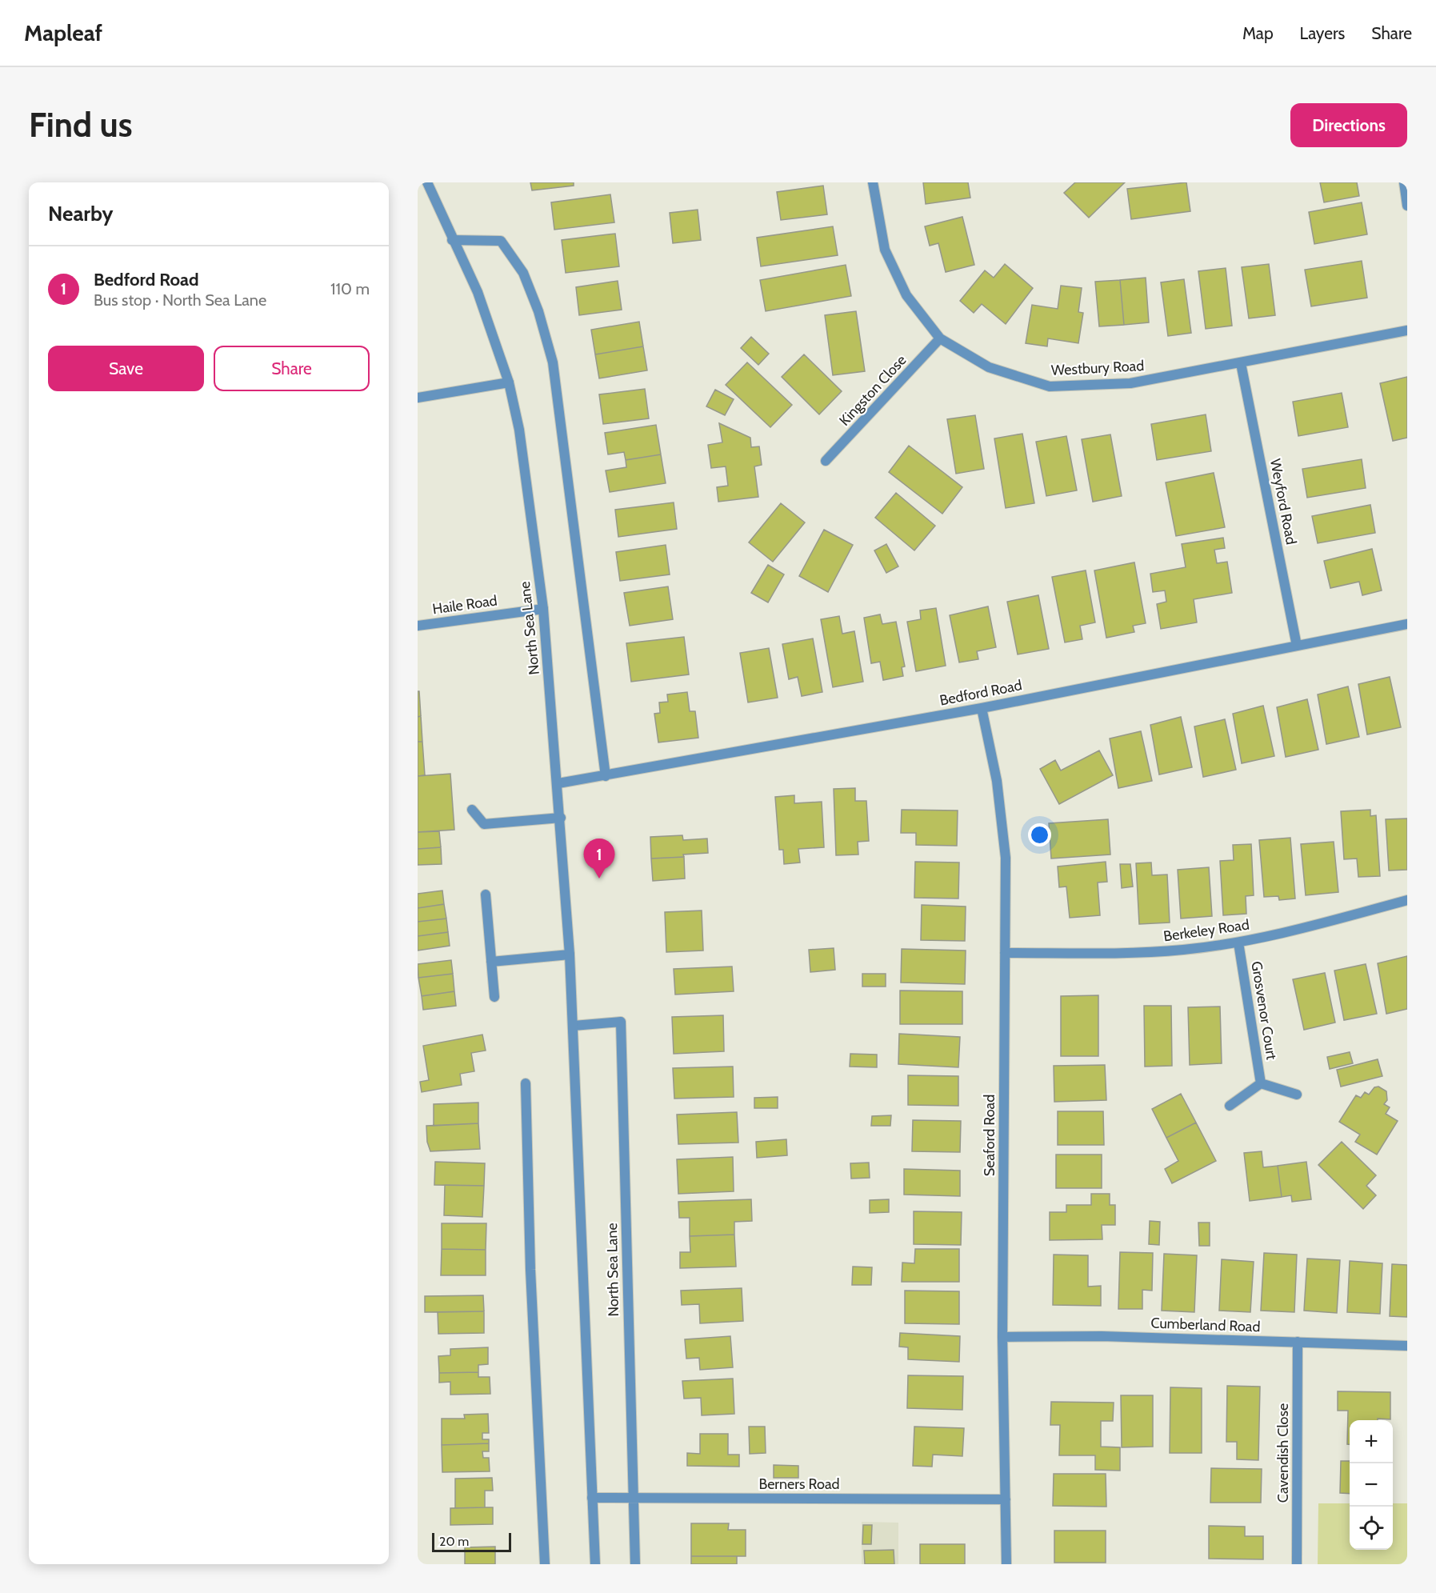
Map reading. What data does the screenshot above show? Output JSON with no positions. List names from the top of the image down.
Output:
{
  "streets": {
    "street": [
      "Westbury Road",
      "Kingston Close",
      "Weyford Road",
      "Haile Road",
      "North Sea Lane",
      "Bedford Road",
      "Berkeley Road",
      "Grosvenor Court",
      "Seaford Road",
      "Cumberland Road",
      "Cavendish Close",
      "Berners Road"
    ]
  },
  "crossings": [
    ["Westbury Road", "Kingston Close"],
    ["Westbury Road", "Weyford Road"],
    ["Weyford Road", "Bedford Road"],
    ["Haile Road", "North Sea Lane"],
    ["North Sea Lane", "Bedford Road"],
    ["North Sea Lane", "Berners Road"],
    ["Bedford Road", "Seaford Road"],
    ["Berkeley Road", "Grosvenor Court"],
    ["Berkeley Road", "Seaford Road"],
    ["Seaford Road", "Cumberland Road"],
    ["Seaford Road", "Berners Road"],
    ["Cumberland Road", "Cavendish Close"]
  ],
  "scale_bar": "20 m",
  "page": {
    "header": "Mapleaf",
    "nav": ["Map", "Layers", "Share"],
    "buttons": [
      "Directions",
      ["Save", "Share"]
    ],
    "title": "Find us",
    "heading": "Nearby",
    "list": [
      {
        "mark": "1",
        "name": "Bedford Road",
        "note": "Bus stop · North Sea Lane",
        "value": "110 m"
      }
    ],
    "pins": "1",
    "map_buttons": ["+", "−"],
    "scale": "20 m"
  }
}
